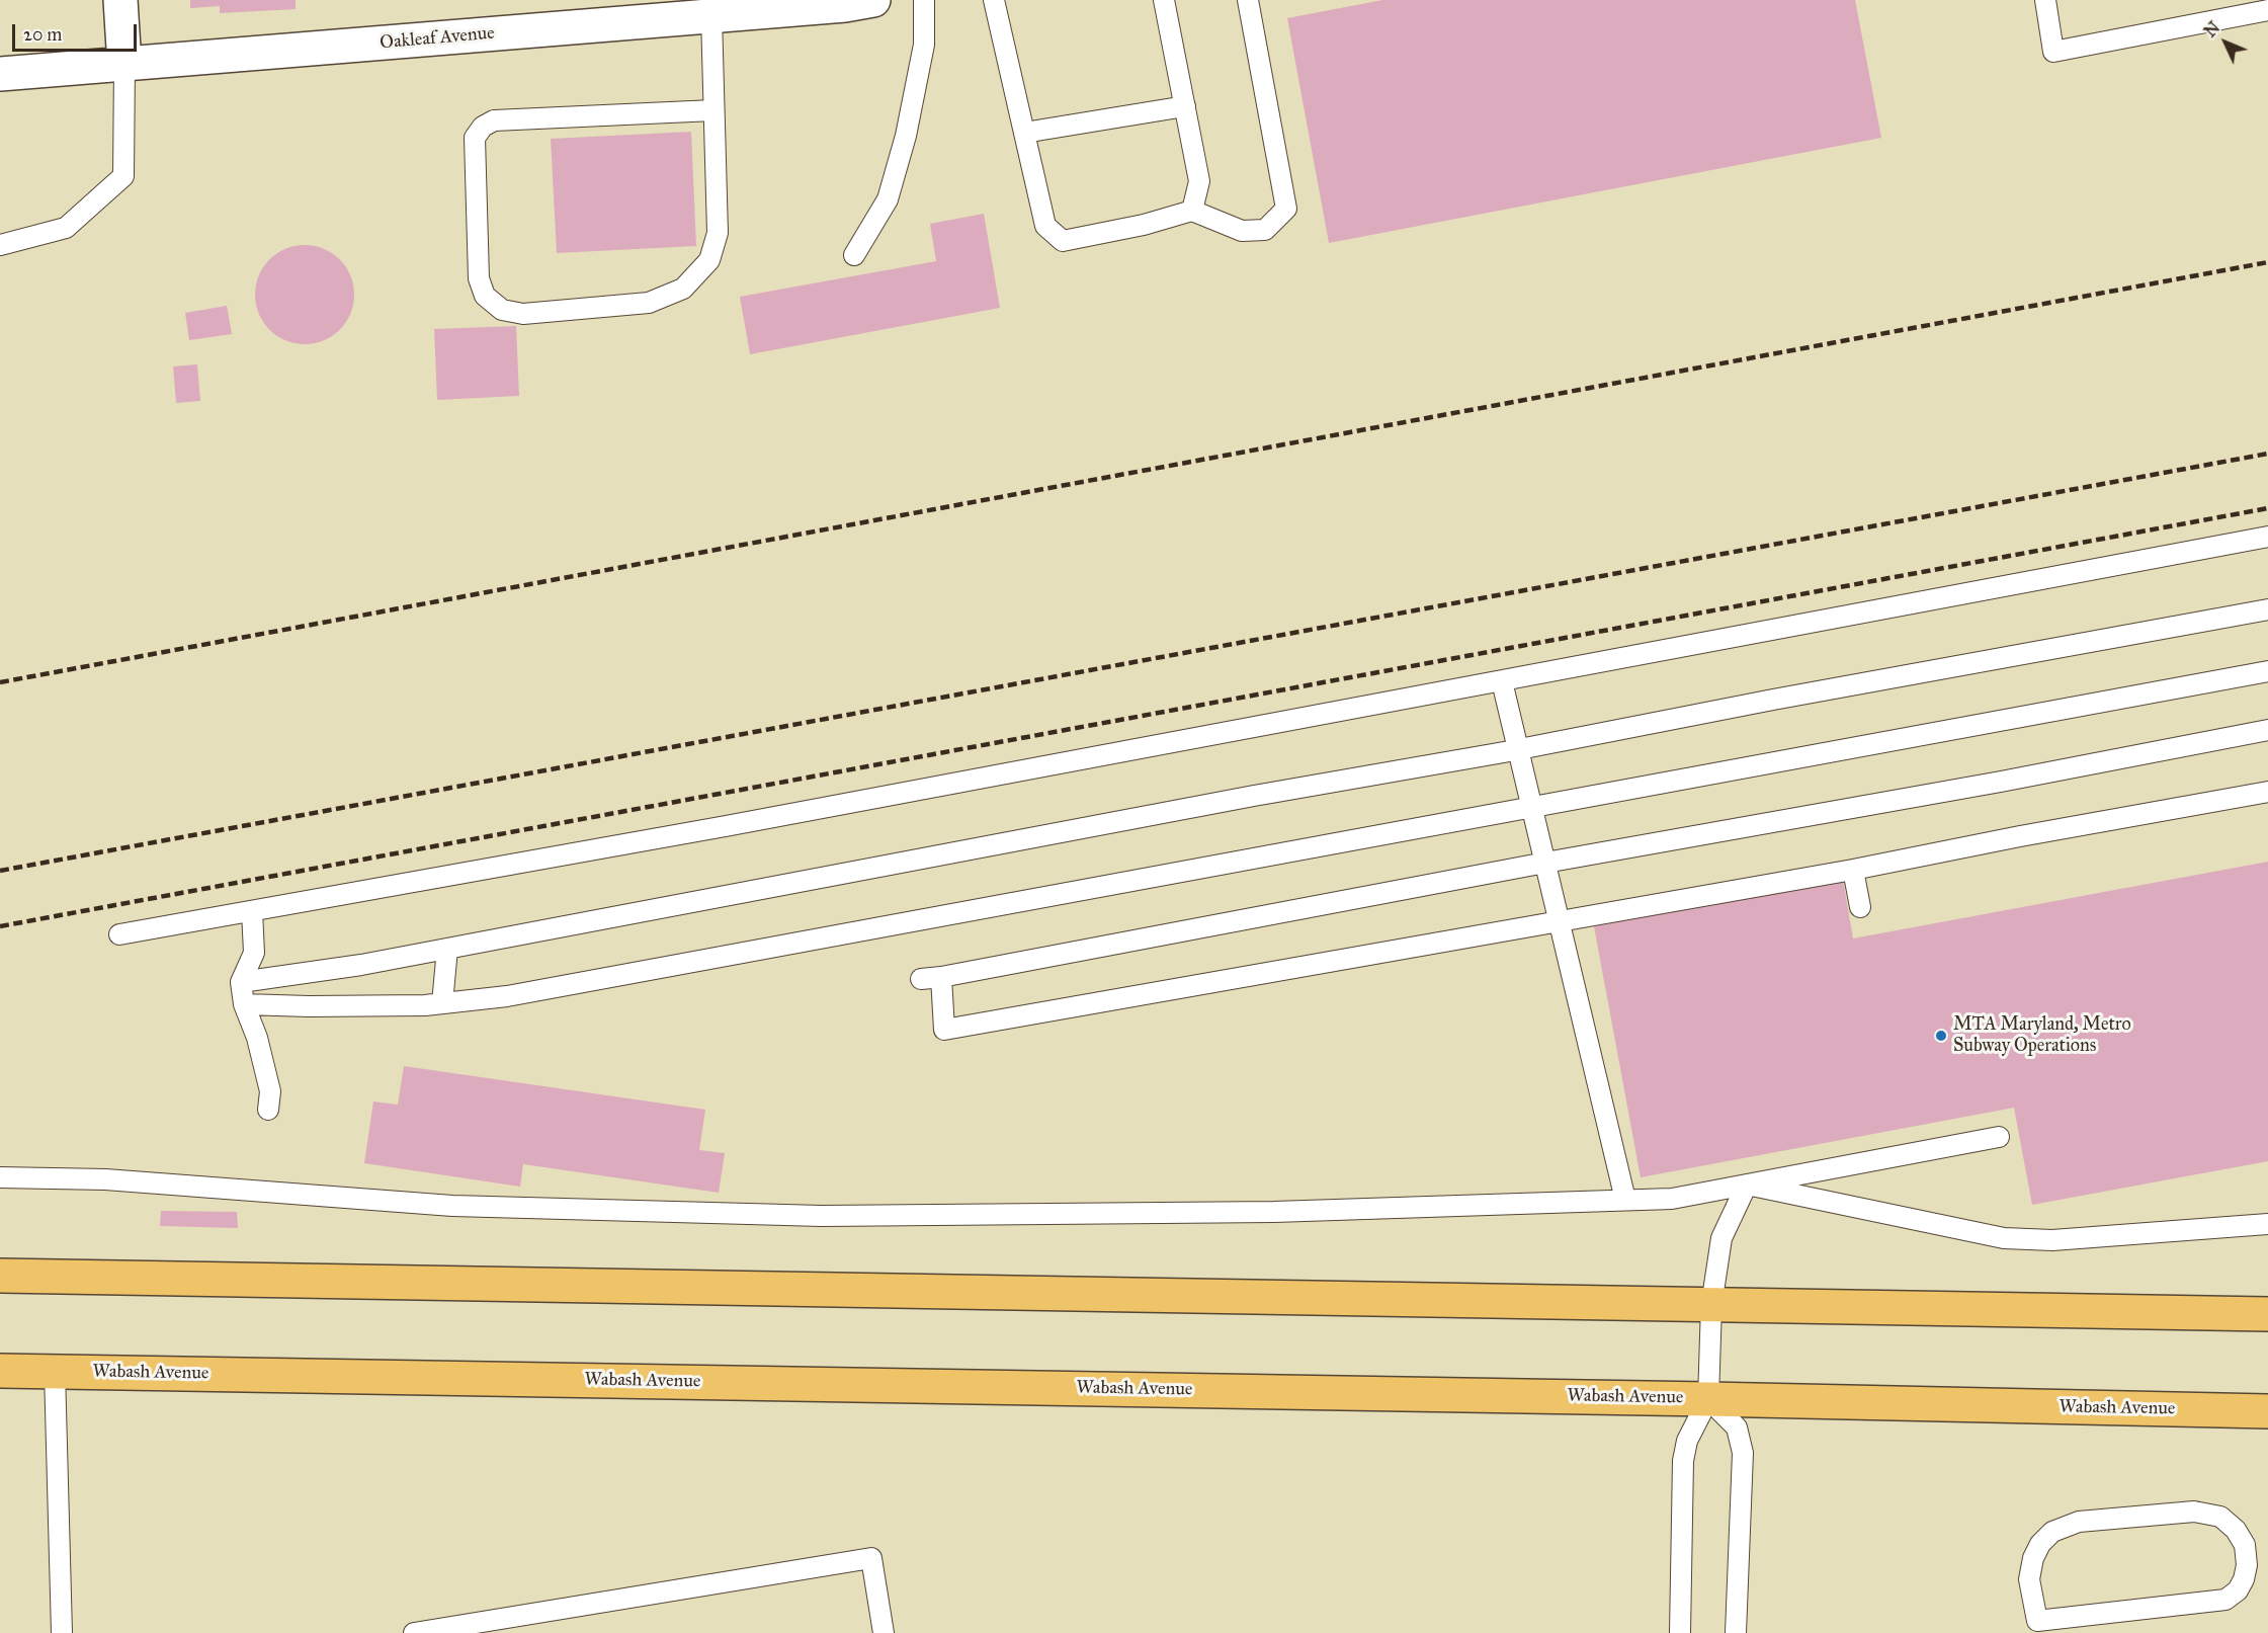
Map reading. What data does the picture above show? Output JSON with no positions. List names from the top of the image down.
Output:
{
  "streets": {
    "main road": ["Wabash Avenue"],
    "street": ["Oakleaf Avenue"]
  },
  "places": ["MTA Maryland, Metro Subway Operations"],
  "scale_bar": "20 m",
  "north": "top left"
}
